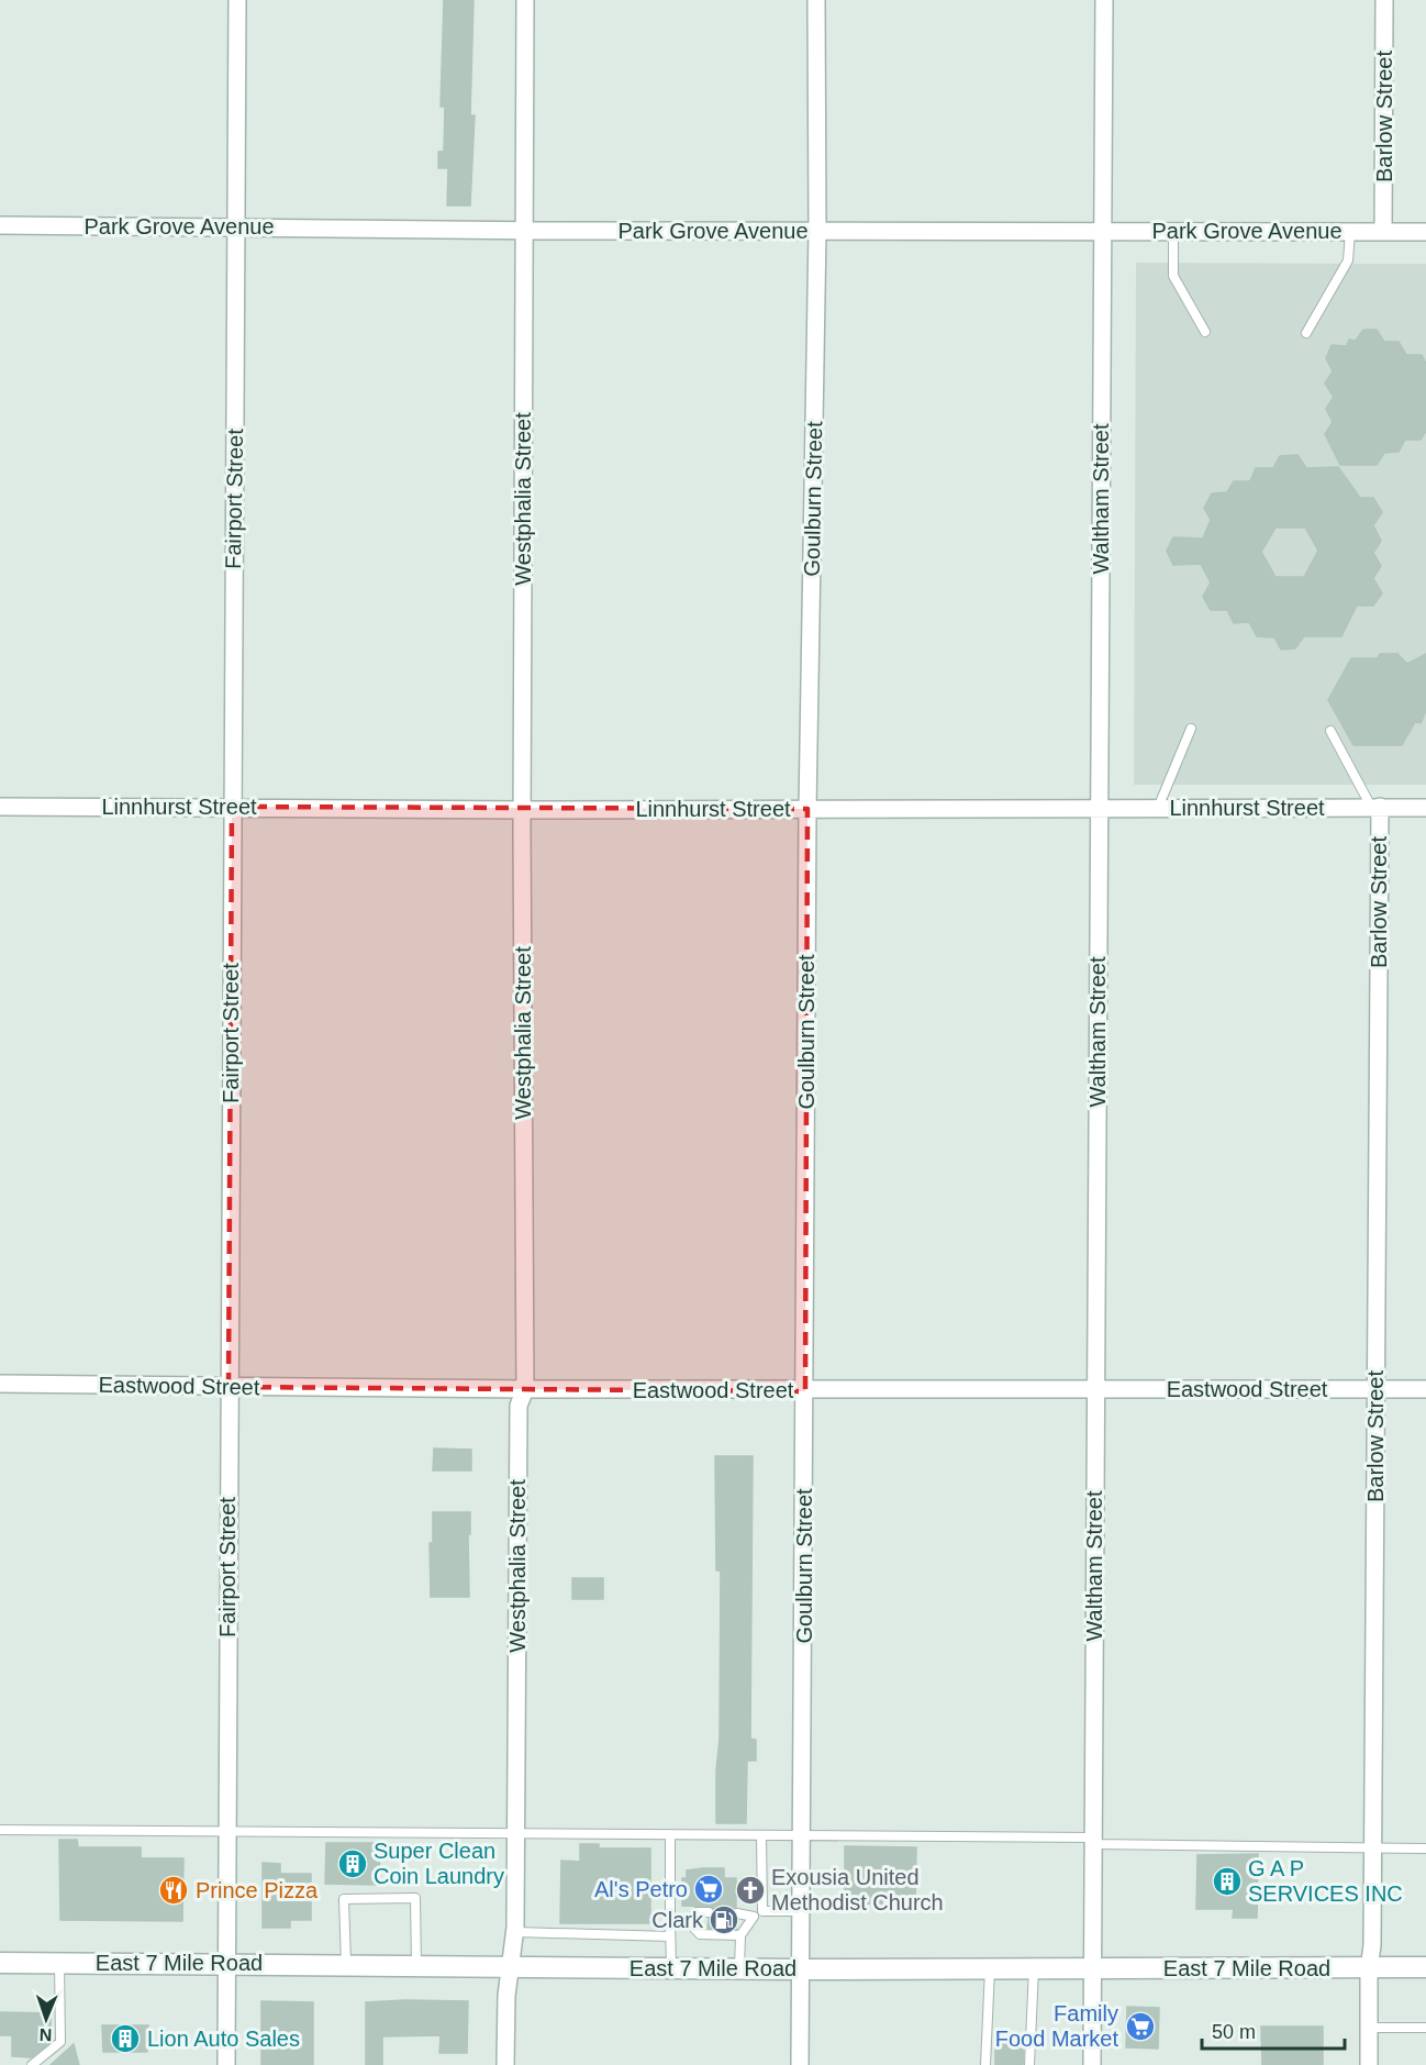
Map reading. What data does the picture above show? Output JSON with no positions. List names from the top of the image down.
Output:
{
  "streets": {
    "street": [
      "Barlow Street",
      "Park Grove Avenue",
      "Fairport Street",
      "Westphalia Street",
      "Goulburn Street",
      "Waltham Street",
      "Linnhurst Street",
      "Eastwood Street",
      "East 7 Mile Road"
    ]
  },
  "crossings": [
    ["Barlow Street", "Park Grove Avenue"],
    ["Barlow Street", "Linnhurst Street"],
    ["Barlow Street", "Eastwood Street"],
    ["Barlow Street", "East 7 Mile Road"],
    ["Park Grove Avenue", "Fairport Street"],
    ["Park Grove Avenue", "Westphalia Street"],
    ["Park Grove Avenue", "Goulburn Street"],
    ["Park Grove Avenue", "Waltham Street"],
    ["Fairport Street", "Linnhurst Street"],
    ["Fairport Street", "Eastwood Street"],
    ["Fairport Street", "East 7 Mile Road"],
    ["Westphalia Street", "Linnhurst Street"],
    ["Westphalia Street", "Eastwood Street"],
    ["Westphalia Street", "East 7 Mile Road"],
    ["Goulburn Street", "Linnhurst Street"],
    ["Goulburn Street", "Eastwood Street"],
    ["Goulburn Street", "East 7 Mile Road"],
    ["Waltham Street", "Linnhurst Street"],
    ["Waltham Street", "Eastwood Street"],
    ["Waltham Street", "East 7 Mile Road"]
  ],
  "places": {
    "building": ["Super Clean Coin Laundry", "G A P SERVICES INC", "Lion Auto Sales"],
    "supermarket": ["Al's Petro", "Family Food Market"],
    "restaurant": ["Prince Pizza"],
    "church": ["Exousia United Methodist Church"],
    "fuel station": ["Clark"]
  },
  "scale_bar": "50 m",
  "north": "bottom"
}
